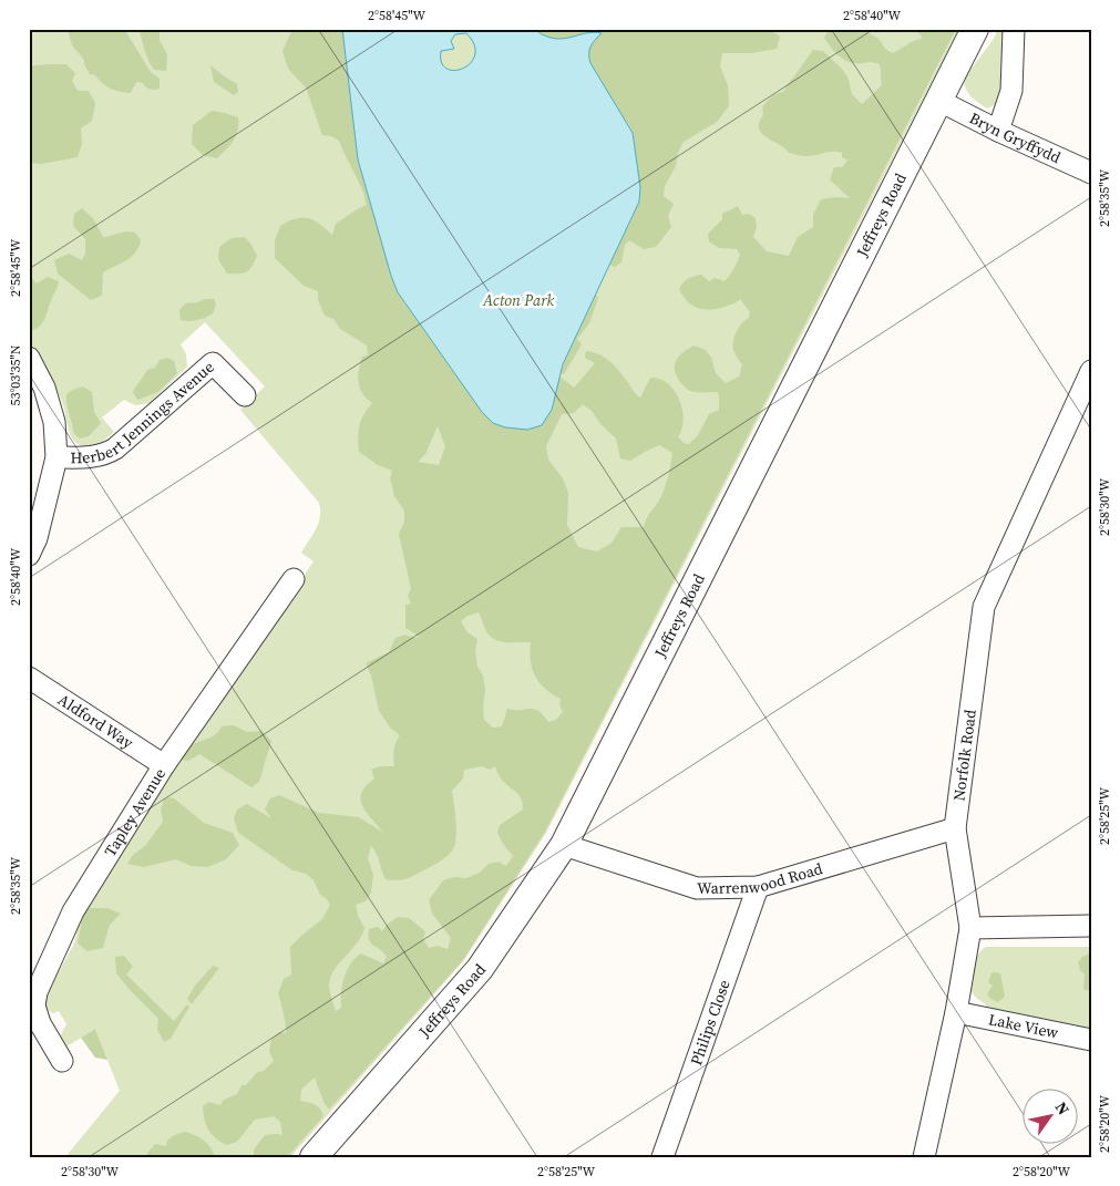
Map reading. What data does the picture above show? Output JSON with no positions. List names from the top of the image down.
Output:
{
  "streets": {
    "street": [
      "Bryn Gryffydd",
      "Jeffreys Road",
      "Herbert Jennings Avenue",
      "Aldford Way",
      "Norfolk Road",
      "Tapley Avenue",
      "Warrenwood Road",
      "Philips Close",
      "Lake View"
    ]
  },
  "crossings": [
    ["Bryn Gryffydd", "Jeffreys Road"],
    ["Jeffreys Road", "Warrenwood Road"],
    ["Aldford Way", "Tapley Avenue"],
    ["Norfolk Road", "Warrenwood Road"],
    ["Norfolk Road", "Lake View"],
    ["Warrenwood Road", "Philips Close"]
  ],
  "parks": ["Acton Park"],
  "north": "top right",
  "coordinates": [
    "2°58'45\"W",
    "2°58'40\"W",
    "2°58'35\"W",
    "53°03'35\"N",
    "2°58'30\"W",
    "2°58'25\"W",
    "2°58'20\"W"
  ]
}
